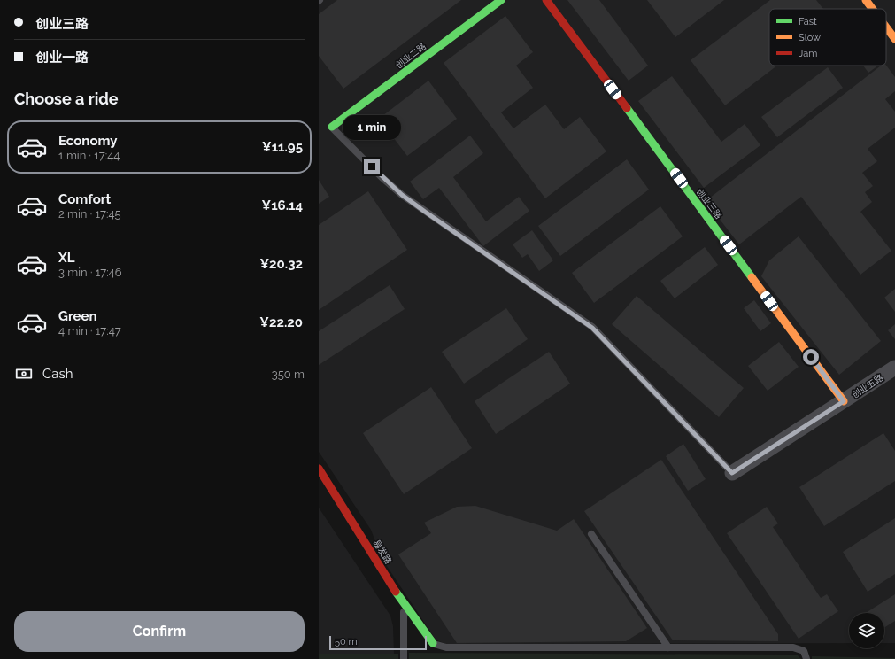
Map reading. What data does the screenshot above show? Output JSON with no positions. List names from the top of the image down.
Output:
{
  "streets": {
    "street": [
      "创业二路",
      "创业三路",
      "创业五路",
      "易发路"
    ]
  },
  "crossings": [
    ["创业三路", "创业五路"]
  ],
  "legend": ["Fast", "Slow", "Jam"],
  "scale_bar": "50 m",
  "page": {
    "banner": ["创业三路", "创业一路"],
    "heading": "Choose a ride",
    "bubble": "1 min",
    "list": [
      {
        "name": "Economy",
        "note": "1 min · 17:44",
        "value": "¥11.95"
      },
      {
        "name": "Comfort",
        "note": "2 min · 17:45",
        "value": "¥16.14"
      },
      {
        "name": "XL",
        "note": "3 min · 17:46",
        "value": "¥20.32"
      },
      {
        "name": "Green",
        "note": "4 min · 17:47",
        "value": "¥22.20"
      }
    ],
    "pay": ["Cash", "350 m"],
    "buttons": "Confirm",
    "scale": "50 m"
  }
}
